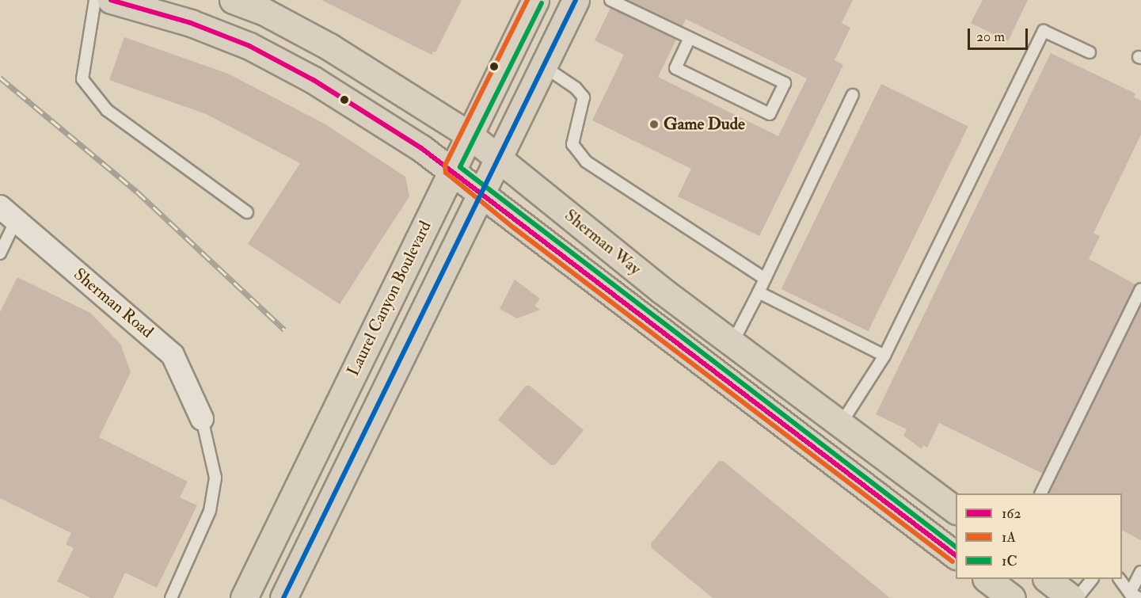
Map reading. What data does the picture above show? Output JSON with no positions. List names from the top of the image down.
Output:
{
  "streets": {
    "main road": ["Sherman Way", "Laurel Canyon Boulevard"],
    "street": ["Sherman Road"]
  },
  "crossings": [
    ["Sherman Way", "Laurel Canyon Boulevard"]
  ],
  "places": ["Game Dude"],
  "lines": ["transit line 162", "transit line 1A", "transit line 1C"],
  "legend": ["162", "1A", "1C"],
  "scale_bar": "20 m"
}
